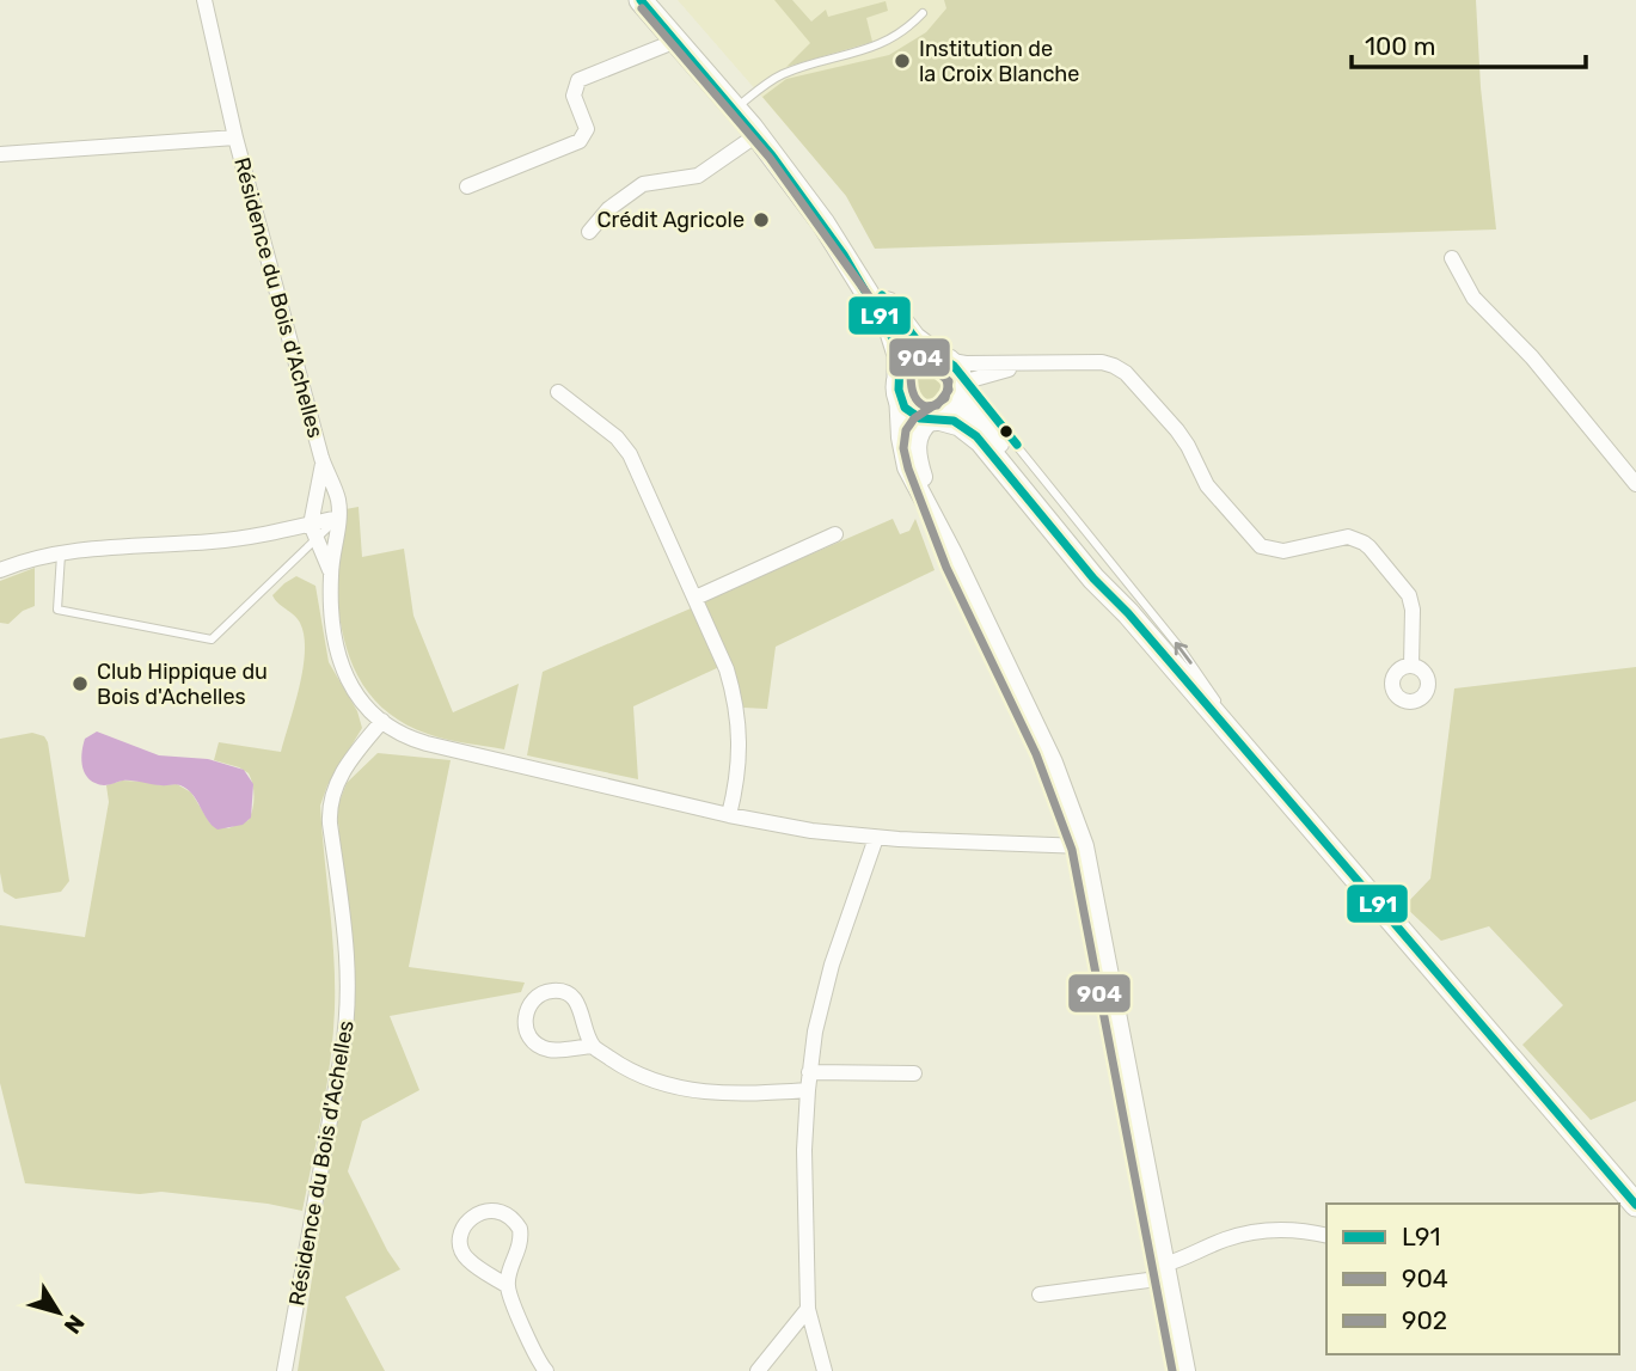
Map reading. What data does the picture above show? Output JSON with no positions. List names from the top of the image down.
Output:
{
  "streets": {
    "street": ["Résidence du Bois d'Achelles"]
  },
  "places": ["Institution de la Croix Blanche", "Crédit Agricole", "Club Hippique du Bois d'Achelles"],
  "lines": ["transit line L91", "transit line 904", "transit line 902"],
  "legend": ["L91", "904", "902"],
  "scale_bar": "100 m",
  "north": "bottom right"
}
